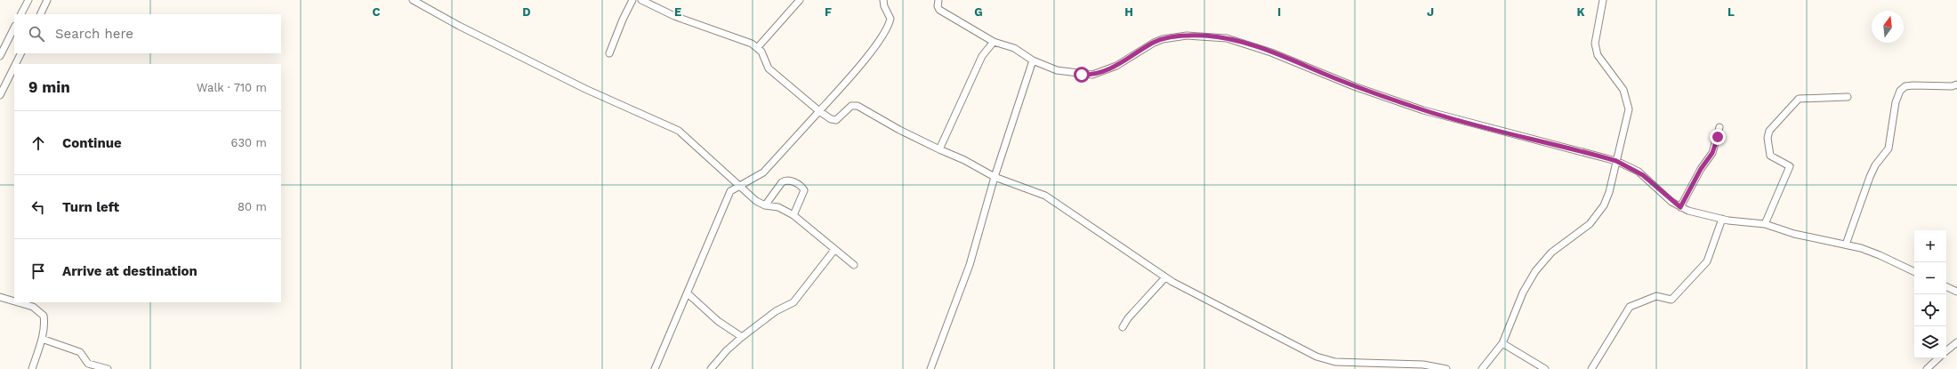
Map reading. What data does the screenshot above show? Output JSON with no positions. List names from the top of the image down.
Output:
{
  "north": "top",
  "page": {
    "search": "Search here",
    "heading": ["9 min", "Walk · 710 m"],
    "list": [
      ["Continue", "630 m"],
      ["Turn left", "80 m"],
      "Arrive at destination"
    ],
    "map_buttons": ["+", "−"]
  },
  "grid": {
    "columns": [
      "C",
      "D",
      "E",
      "F",
      "G",
      "H",
      "I",
      "J",
      "K",
      "L"
    ]
  }
}
